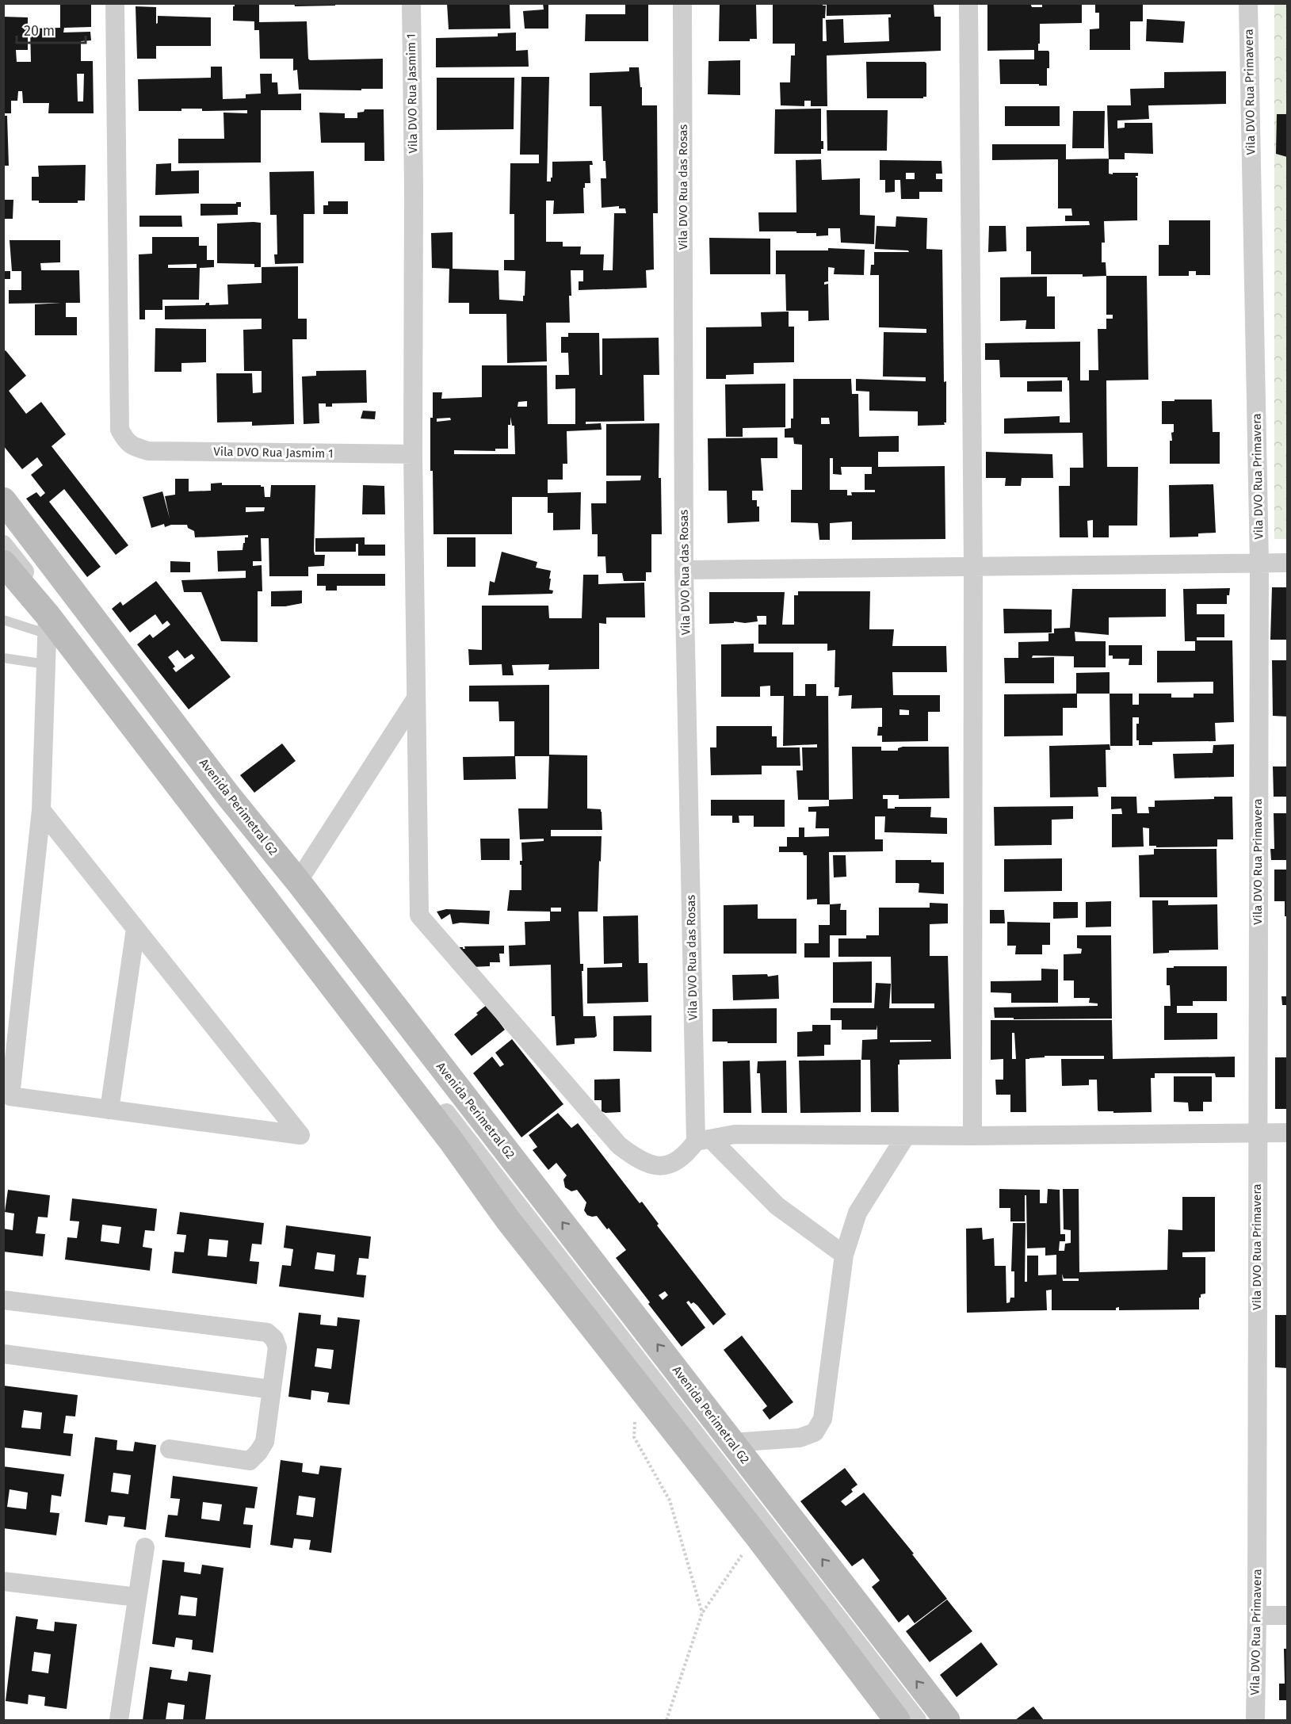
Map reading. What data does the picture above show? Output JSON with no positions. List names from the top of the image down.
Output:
{
  "streets": {
    "street": [
      "Vila DVO Rua Primavera",
      "Vila DVO Rua Jasmim 1",
      "Vila DVO Rua das Rosas",
      "Avenida Perimetral G2"
    ]
  },
  "scale_bar": "20 m"
}
